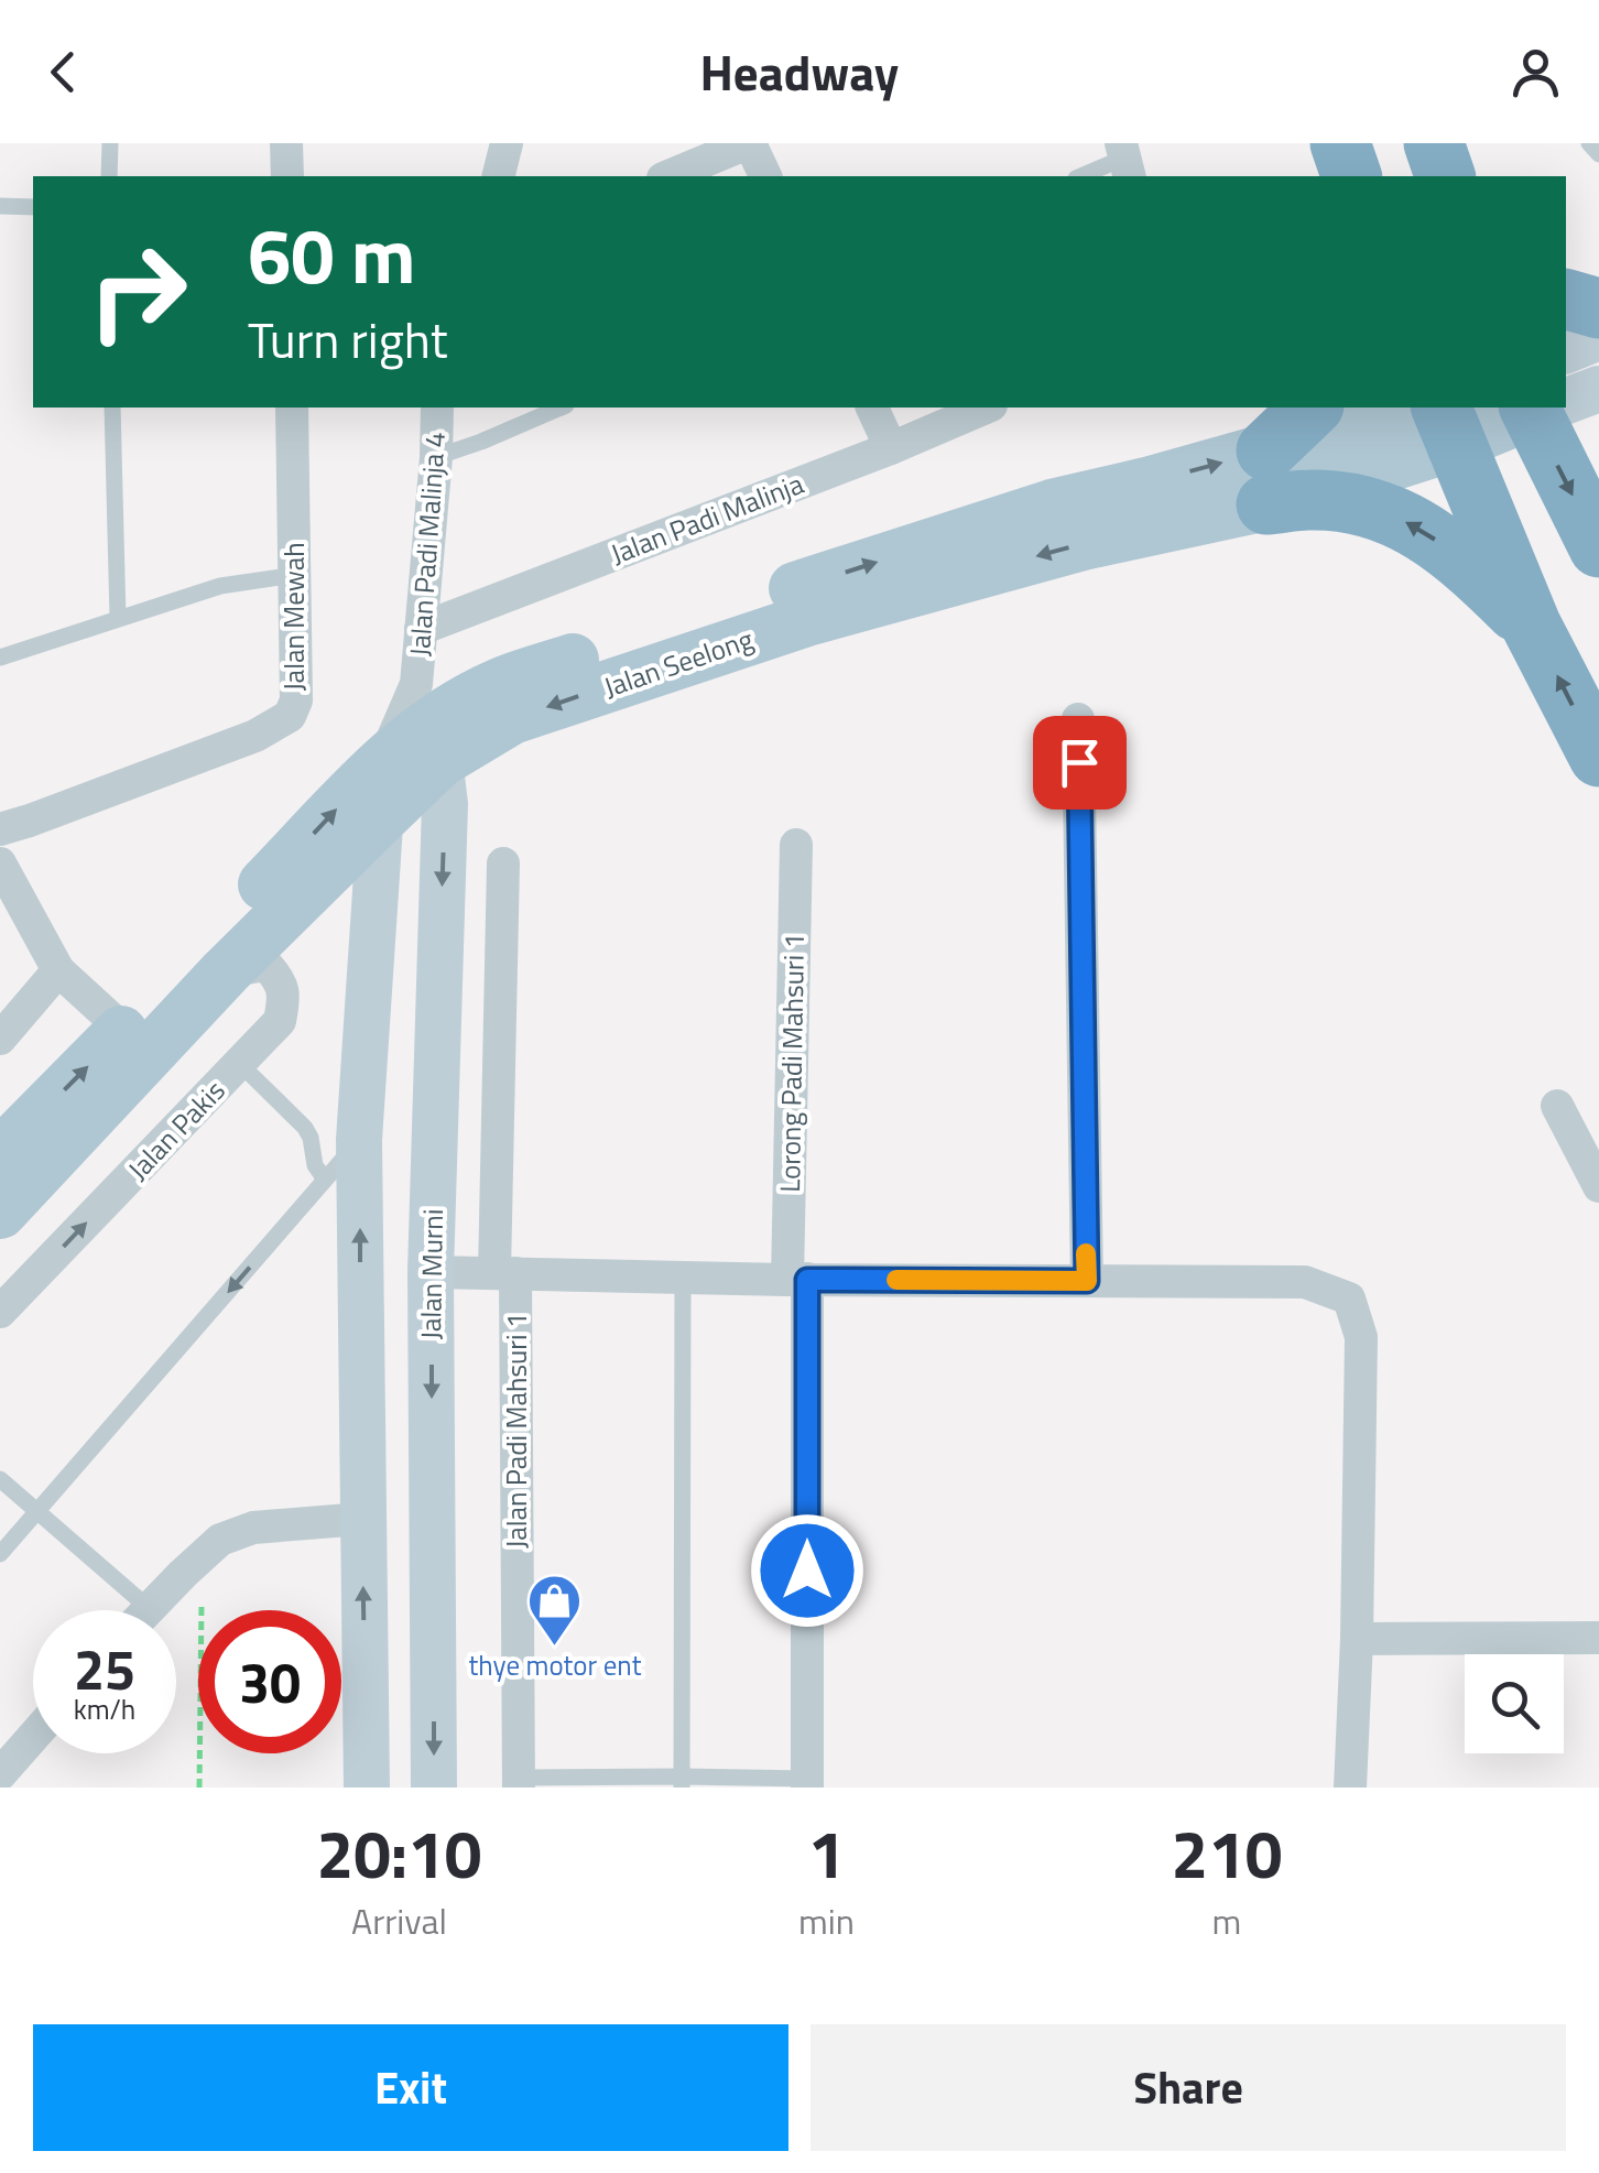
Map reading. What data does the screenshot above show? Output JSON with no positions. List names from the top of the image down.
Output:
{
  "streets": {
    "main road": ["Jalan Seelong", "Jalan Murni"],
    "street": [
      "Jalan Padi Malinja",
      "Jalan Padi Malinja 4",
      "Jalan Mewah",
      "Lorong Padi Mahsuri 1",
      "Jalan Pakis",
      "Jalan Padi Mahsuri 1"
    ]
  },
  "crossings": [
    ["Jalan Padi Malinja", "Jalan Padi Malinja 4"],
    ["Jalan Padi Malinja 4", "Jalan Seelong"],
    ["Jalan Padi Malinja 4", "Jalan Murni"],
    ["Jalan Seelong", "Jalan Pakis"],
    ["Jalan Seelong", "Jalan Murni"]
  ],
  "one_way": ["Jalan Pakis"],
  "places": {
    "shop": ["thye motor ent"]
  },
  "page": {
    "header": "Headway",
    "turn": ["60 m", "Turn right"],
    "speed": "25 km/h",
    "limit": "30",
    "eta": [
      "20:10",
      "Arrival",
      "1",
      "min",
      "210",
      "m"
    ],
    "buttons": ["Exit", "Share"]
  }
}
